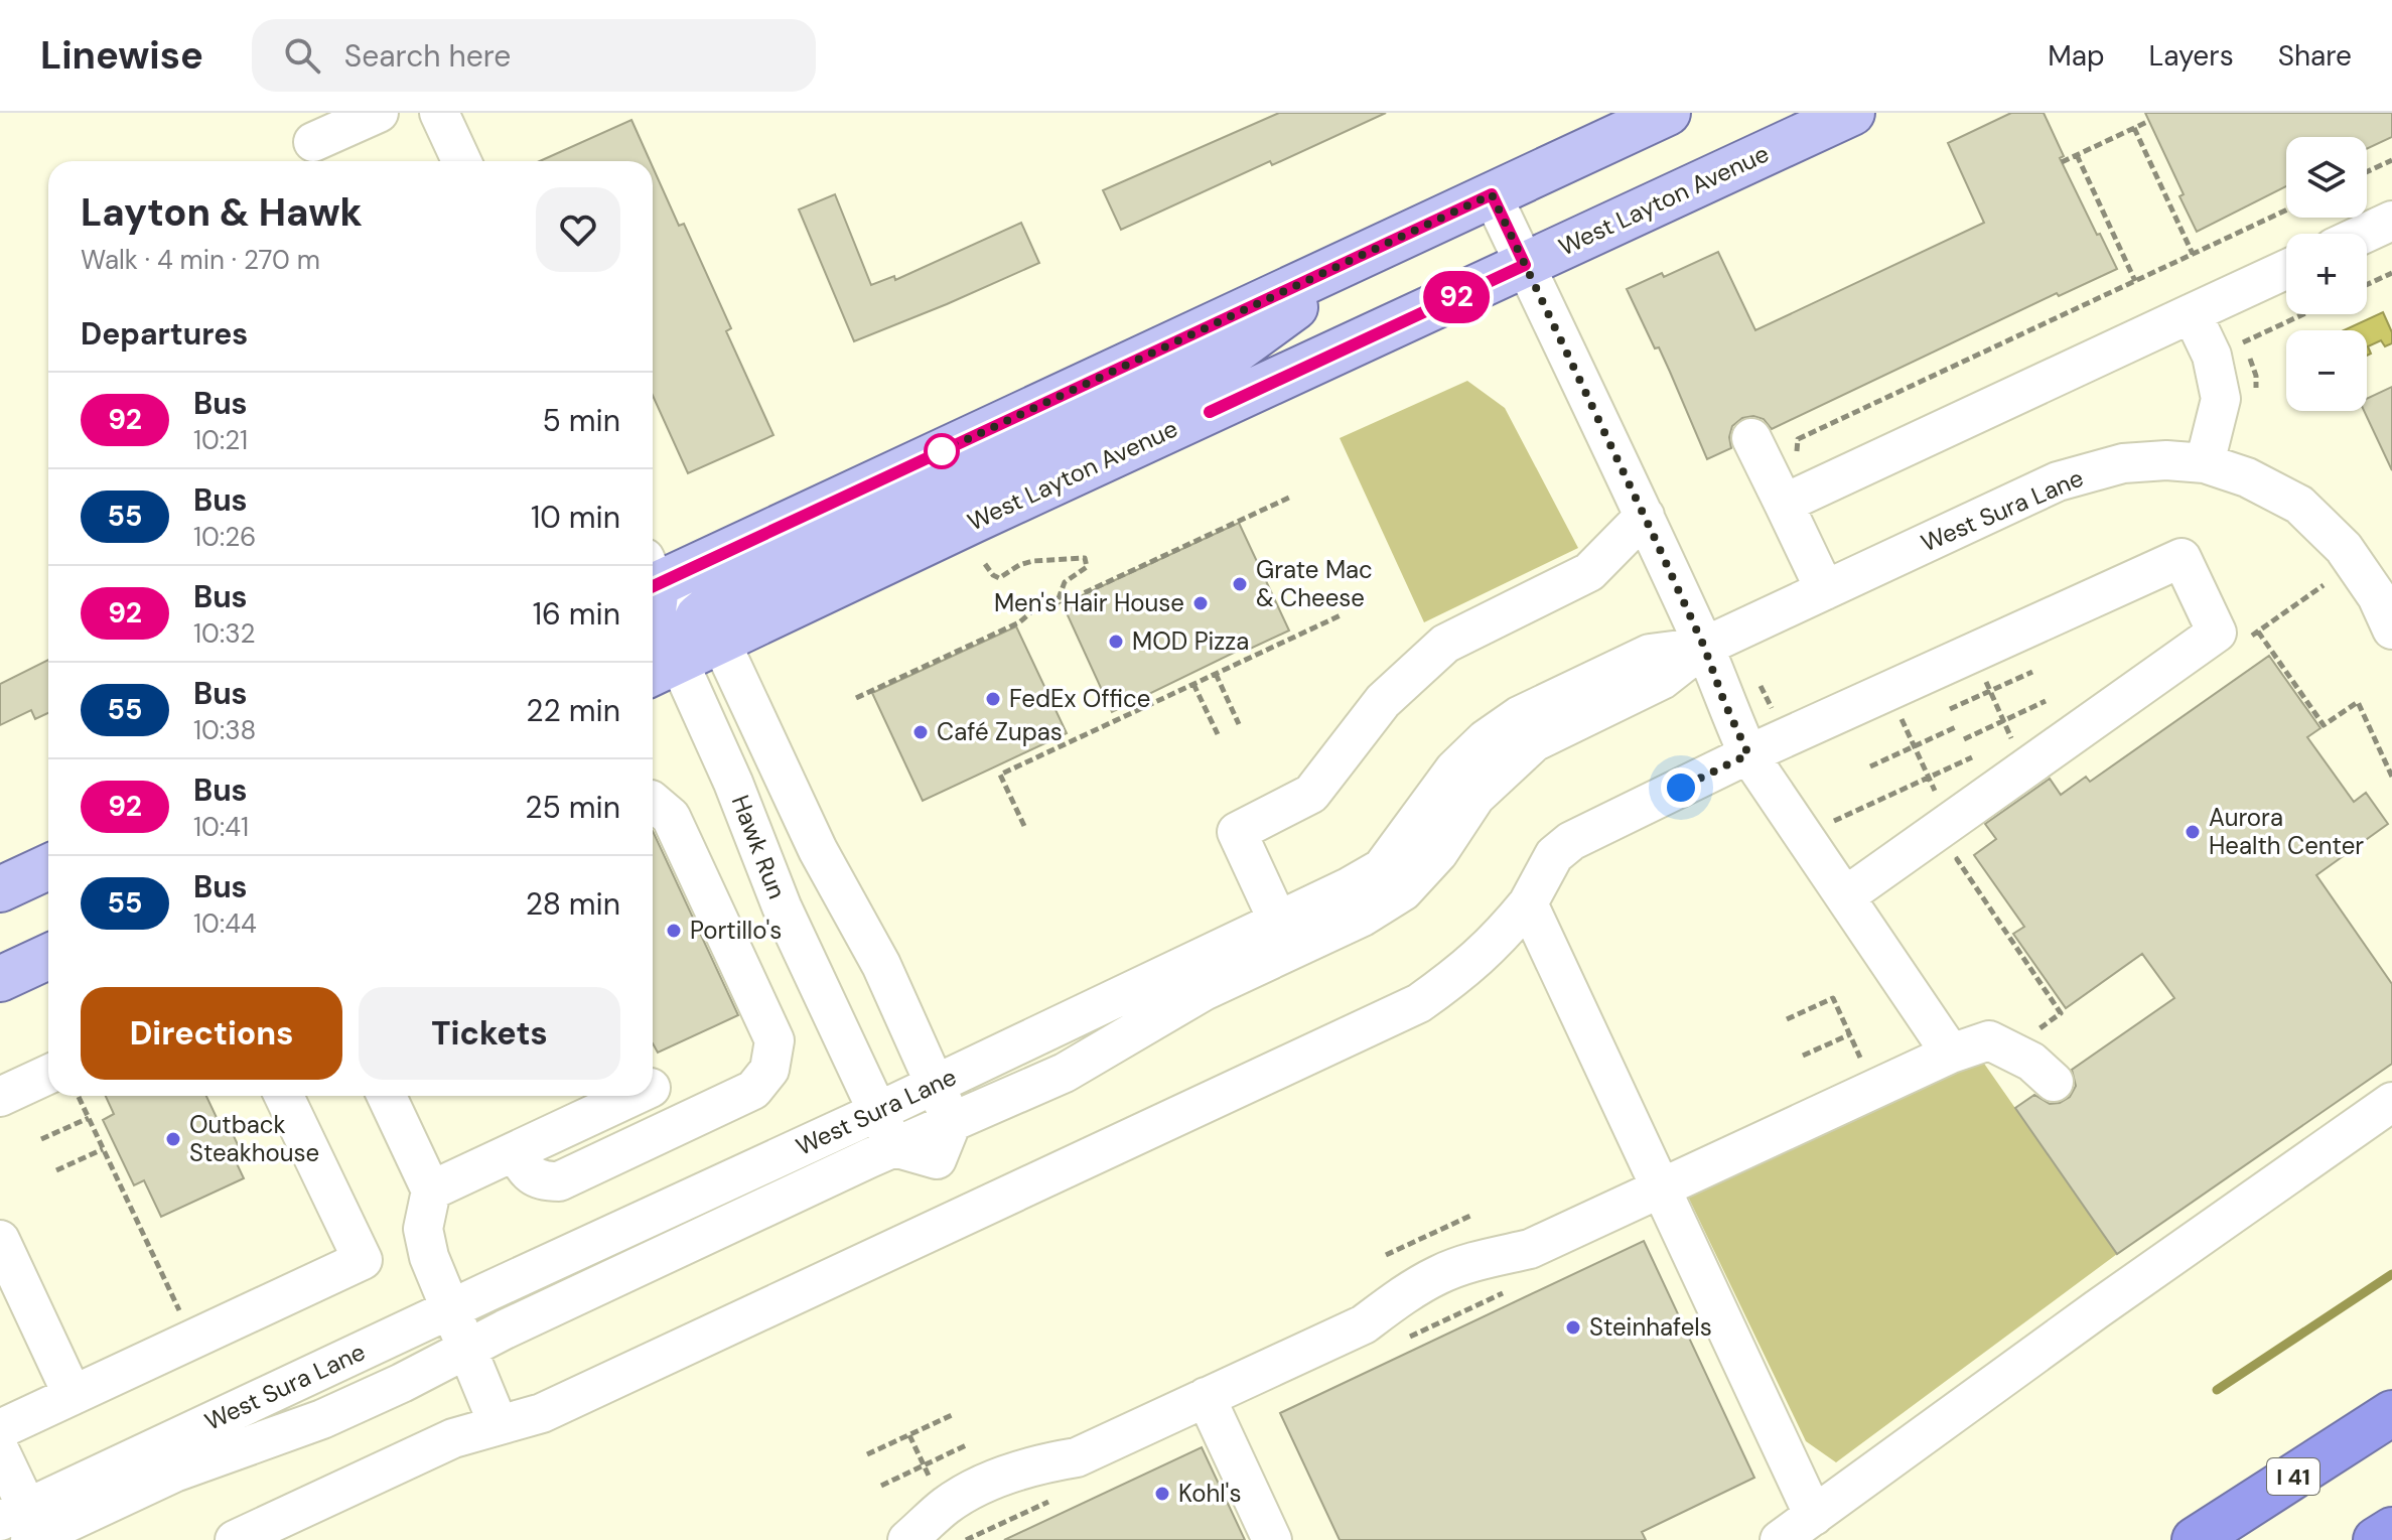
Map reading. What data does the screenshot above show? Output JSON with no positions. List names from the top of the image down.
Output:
{
  "streets": {
    "highway": ["I 41"],
    "main road": ["West Layton Avenue"],
    "street": ["West Sura Lane", "Hawk Run"]
  },
  "crossings": [
    ["West Layton Avenue", "Hawk Run"],
    ["West Sura Lane", "Hawk Run"]
  ],
  "places": [
    "Grate Mac & Cheese",
    "Men's Hair House",
    "MOD Pizza",
    "FedEx Office",
    "Café Zupas",
    "Aurora Health Center",
    "Portillo's",
    "Outback Steakhouse",
    "Steinhafels",
    "Kohl's"
  ],
  "lines": ["bus line 92"],
  "page": {
    "header": "Linewise",
    "search": "Search here",
    "nav": ["Map", "Layers", "Share"],
    "on_map": "92",
    "map_buttons": ["+", "−"],
    "heading": [
      ["Layton & Hawk", "Walk · 4 min · 270 m"],
      "Departures"
    ],
    "list": [
      {
        "mark": "92",
        "name": "Bus",
        "note": "10:21",
        "value": "5 min"
      },
      {
        "mark": "55",
        "name": "Bus",
        "note": "10:26",
        "value": "10 min"
      },
      {
        "mark": "92",
        "name": "Bus",
        "note": "10:32",
        "value": "16 min"
      },
      {
        "mark": "55",
        "name": "Bus",
        "note": "10:38",
        "value": "22 min"
      },
      {
        "mark": "92",
        "name": "Bus",
        "note": "10:41",
        "value": "25 min"
      },
      {
        "mark": "55",
        "name": "Bus",
        "note": "10:44",
        "value": "28 min"
      }
    ],
    "buttons": ["Directions", "Tickets"]
  }
}
